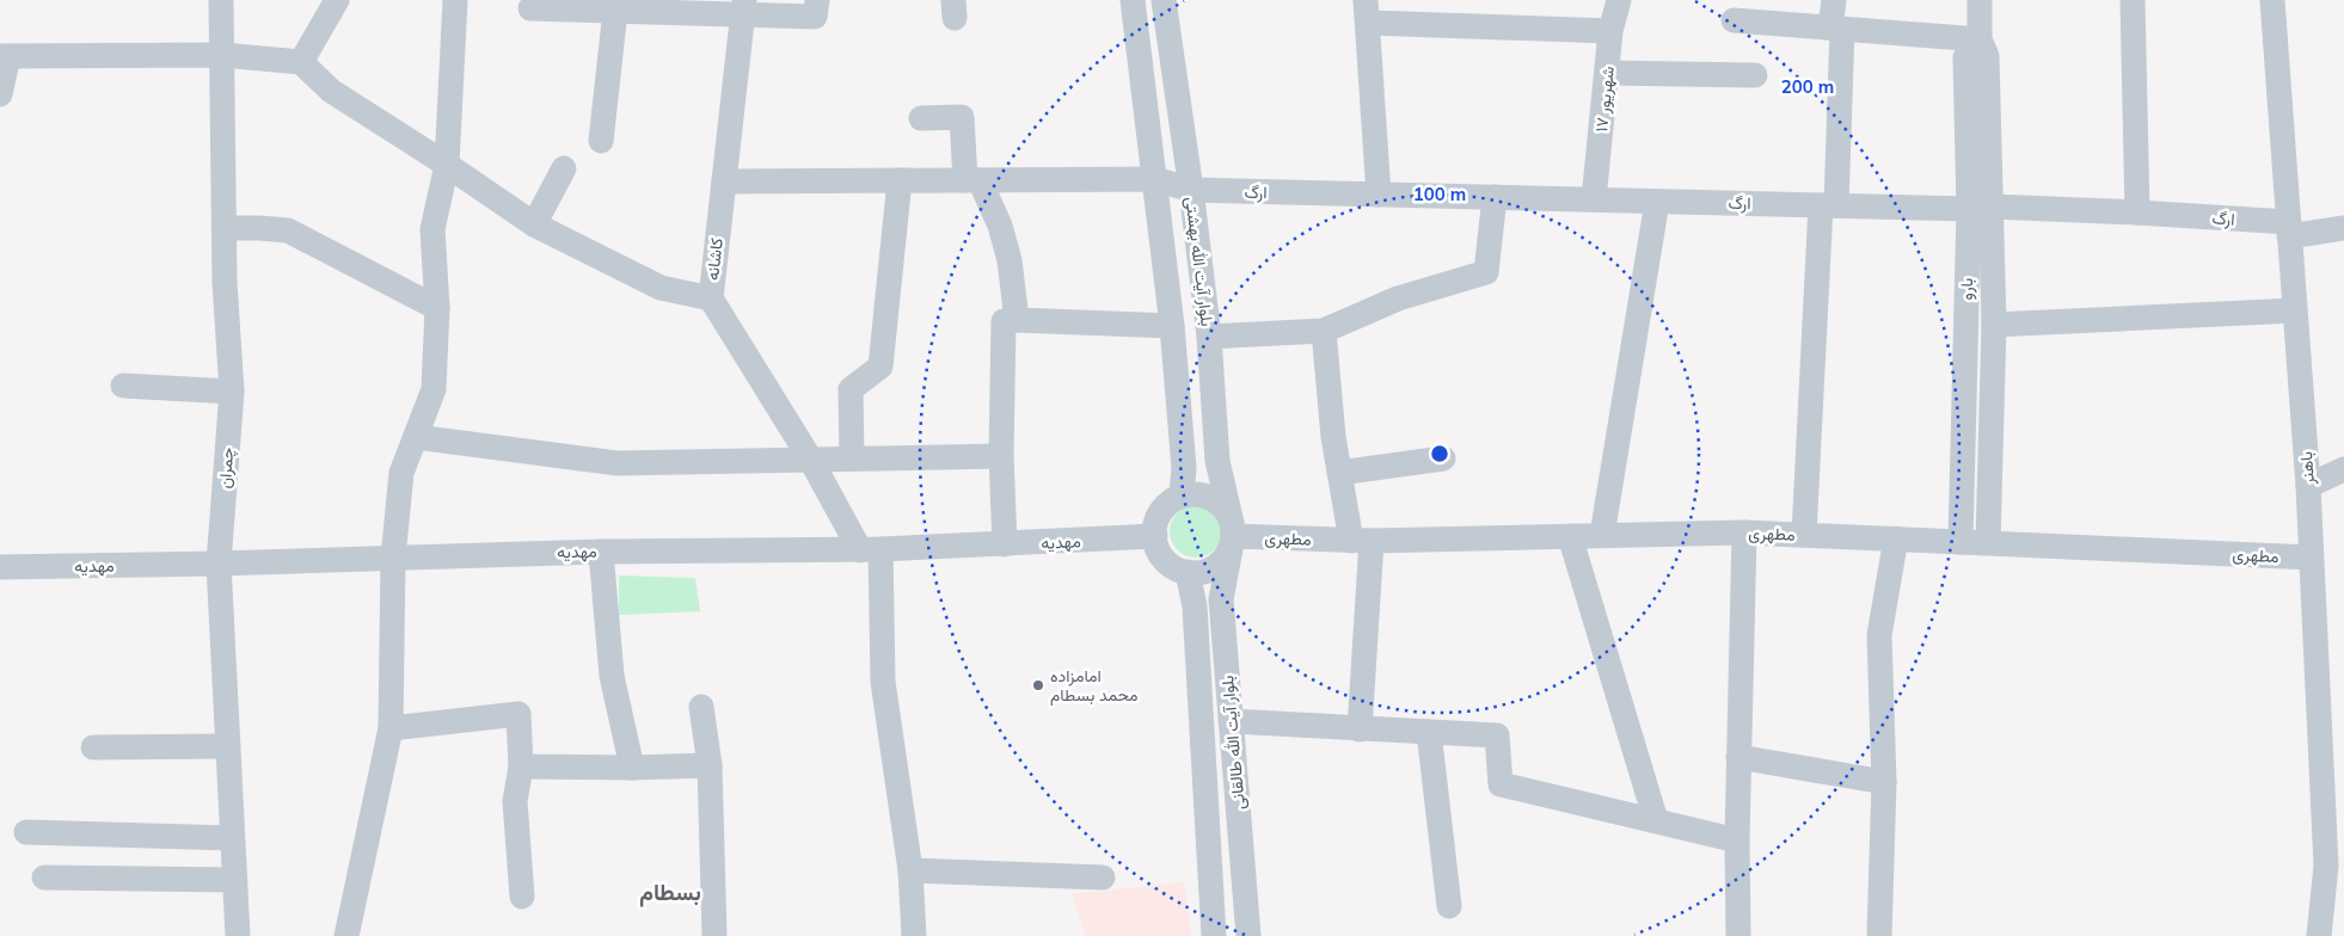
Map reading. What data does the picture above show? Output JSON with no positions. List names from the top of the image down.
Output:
{
  "streets": {
    "street": [
      "۱۷ شهریور",
      "ارگ",
      "کاشانه",
      "بلوار آیت الله بهشتی",
      "بارو",
      "چمران",
      "باهنر",
      "مطهری",
      "مهدیه",
      "بلوار آیت الله طالقانی"
    ]
  },
  "crossings": [
    ["۱۷ شهریور", "ارگ"],
    ["ارگ", "کاشانه"],
    ["ارگ", "بلوار آیت الله بهشتی"],
    ["ارگ", "بارو"],
    ["ارگ", "باهنر"],
    ["کاشانه", "مهدیه"],
    ["بلوار آیت الله بهشتی", "مطهری"],
    ["بلوار آیت الله بهشتی", "مهدیه"],
    ["بلوار آیت الله بهشتی", "بلوار آیت الله طالقانی"],
    ["بارو", "مطهری"],
    ["چمران", "مهدیه"],
    ["باهنر", "مطهری"],
    ["مطهری", "مهدیه"],
    ["مطهری", "بلوار آیت الله طالقانی"],
    ["مهدیه", "بلوار آیت الله طالقانی"]
  ],
  "districts": ["بسطام"],
  "places": ["امامزاده محمد بسطام"],
  "rings": ["200 m", "100 m"]
}
